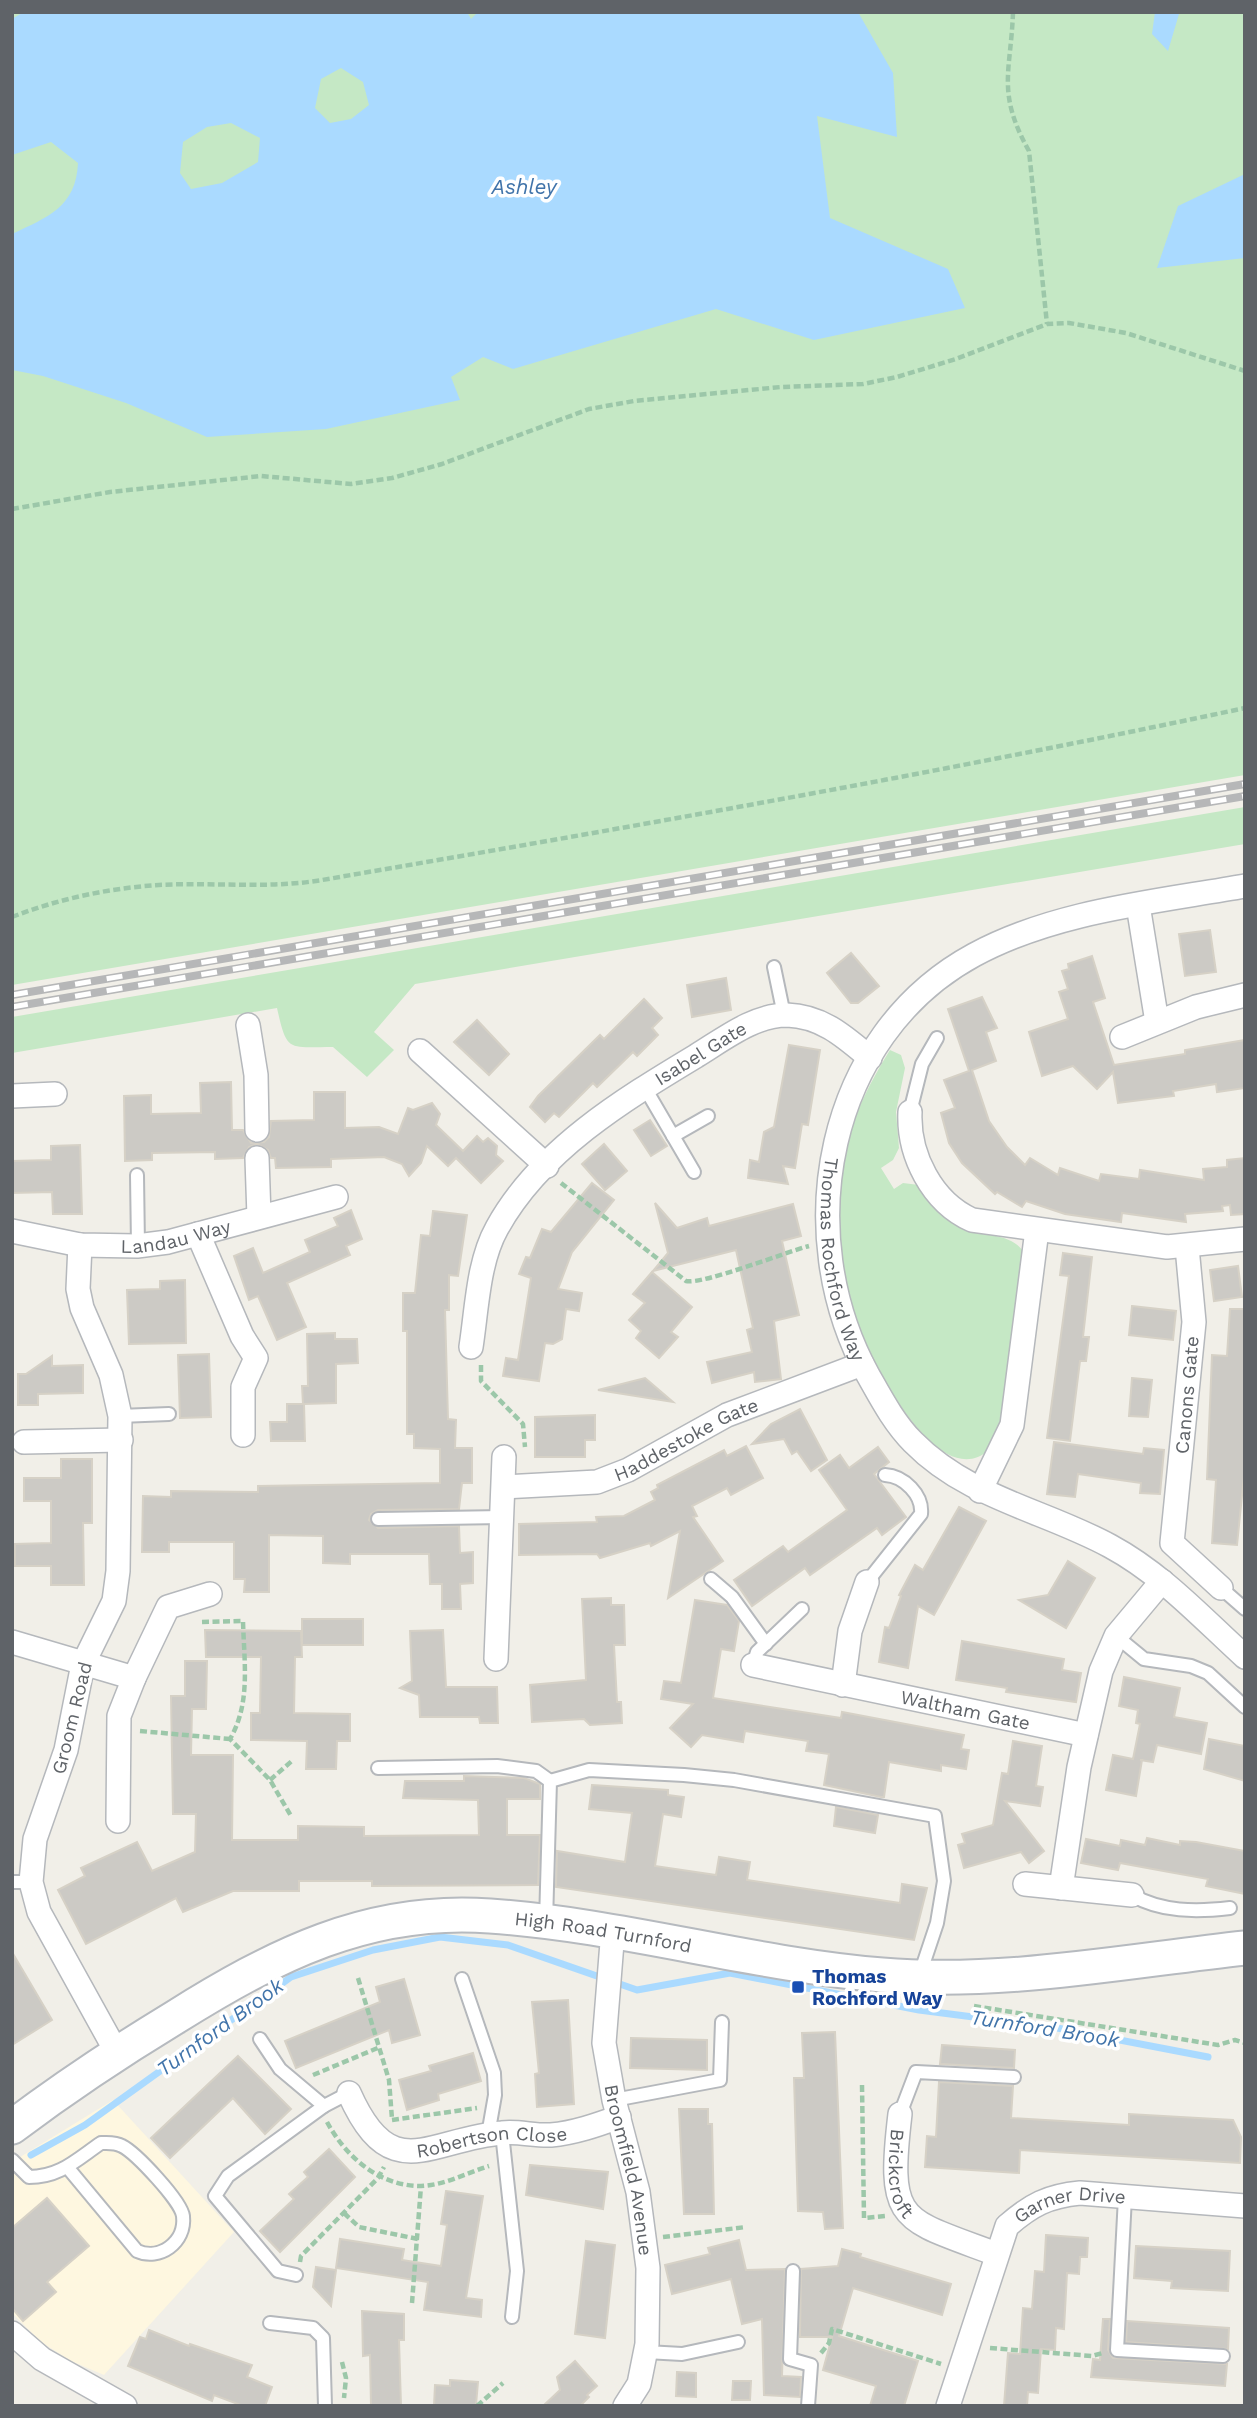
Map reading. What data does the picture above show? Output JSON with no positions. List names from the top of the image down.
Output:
{
  "streets": {
    "main road": ["High Road Turnford"],
    "street": [
      "Isabel Gate",
      "Landau Way",
      "Thomas Rochford Way",
      "Canons Gate",
      "Haddestoke Gate",
      "Waltham Gate",
      "Groom Road",
      "Robertson Close",
      "Brickcroft",
      "Broomfield Avenue",
      "Garner Drive"
    ]
  },
  "crossings": [
    ["Isabel Gate", "Thomas Rochford Way"],
    ["Landau Way", "Groom Road"],
    ["Thomas Rochford Way", "Haddestoke Gate"],
    ["Groom Road", "High Road Turnford"],
    ["High Road Turnford", "Broomfield Avenue"],
    ["Robertson Close", "Broomfield Avenue"],
    ["Brickcroft", "Garner Drive"]
  ],
  "water": ["Ashley", "Turnford Brook"],
  "places": {
    "transit": ["Thomas Rochford Way"]
  }
}
